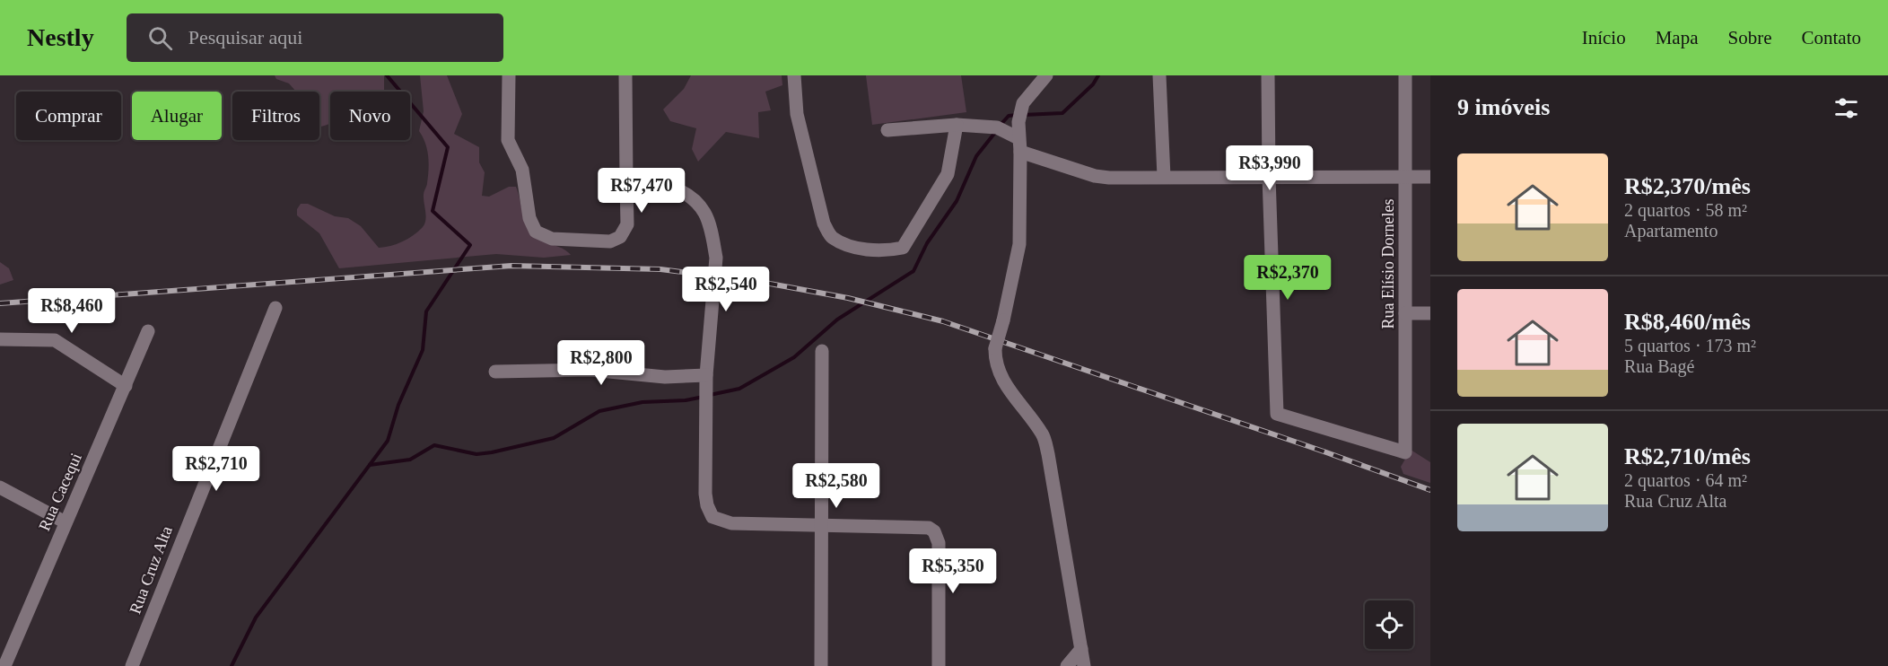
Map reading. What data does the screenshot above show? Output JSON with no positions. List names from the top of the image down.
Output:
{
  "streets": {
    "street": ["Rua Elísio Dorneles", "Rua Cacequi", "Rua Cruz Alta"]
  },
  "page": {
    "header": "Nestly",
    "search": "Pesquisar aqui",
    "nav": [
      "Início",
      "Mapa",
      "Sobre",
      "Contato"
    ],
    "heading": "9 imóveis",
    "chip": [
      "Comprar",
      "Alugar",
      "Filtros",
      "Novo"
    ],
    "list": [
      {
        "name": "R$2,370/mês",
        "note": "2 quartos · 58 m² · Apartamento"
      },
      {
        "name": "R$8,460/mês",
        "note": "5 quartos · 173 m² · Rua Bagé"
      },
      {
        "name": "R$2,710/mês",
        "note": "2 quartos · 64 m² · Rua Cruz Alta"
      }
    ],
    "price": [
      "R$3,990",
      "R$7,470",
      "R$2,370",
      "R$2,540",
      "R$8,460",
      "R$2,800",
      "R$2,710",
      "R$2,580",
      "R$5,350"
    ]
  }
}
